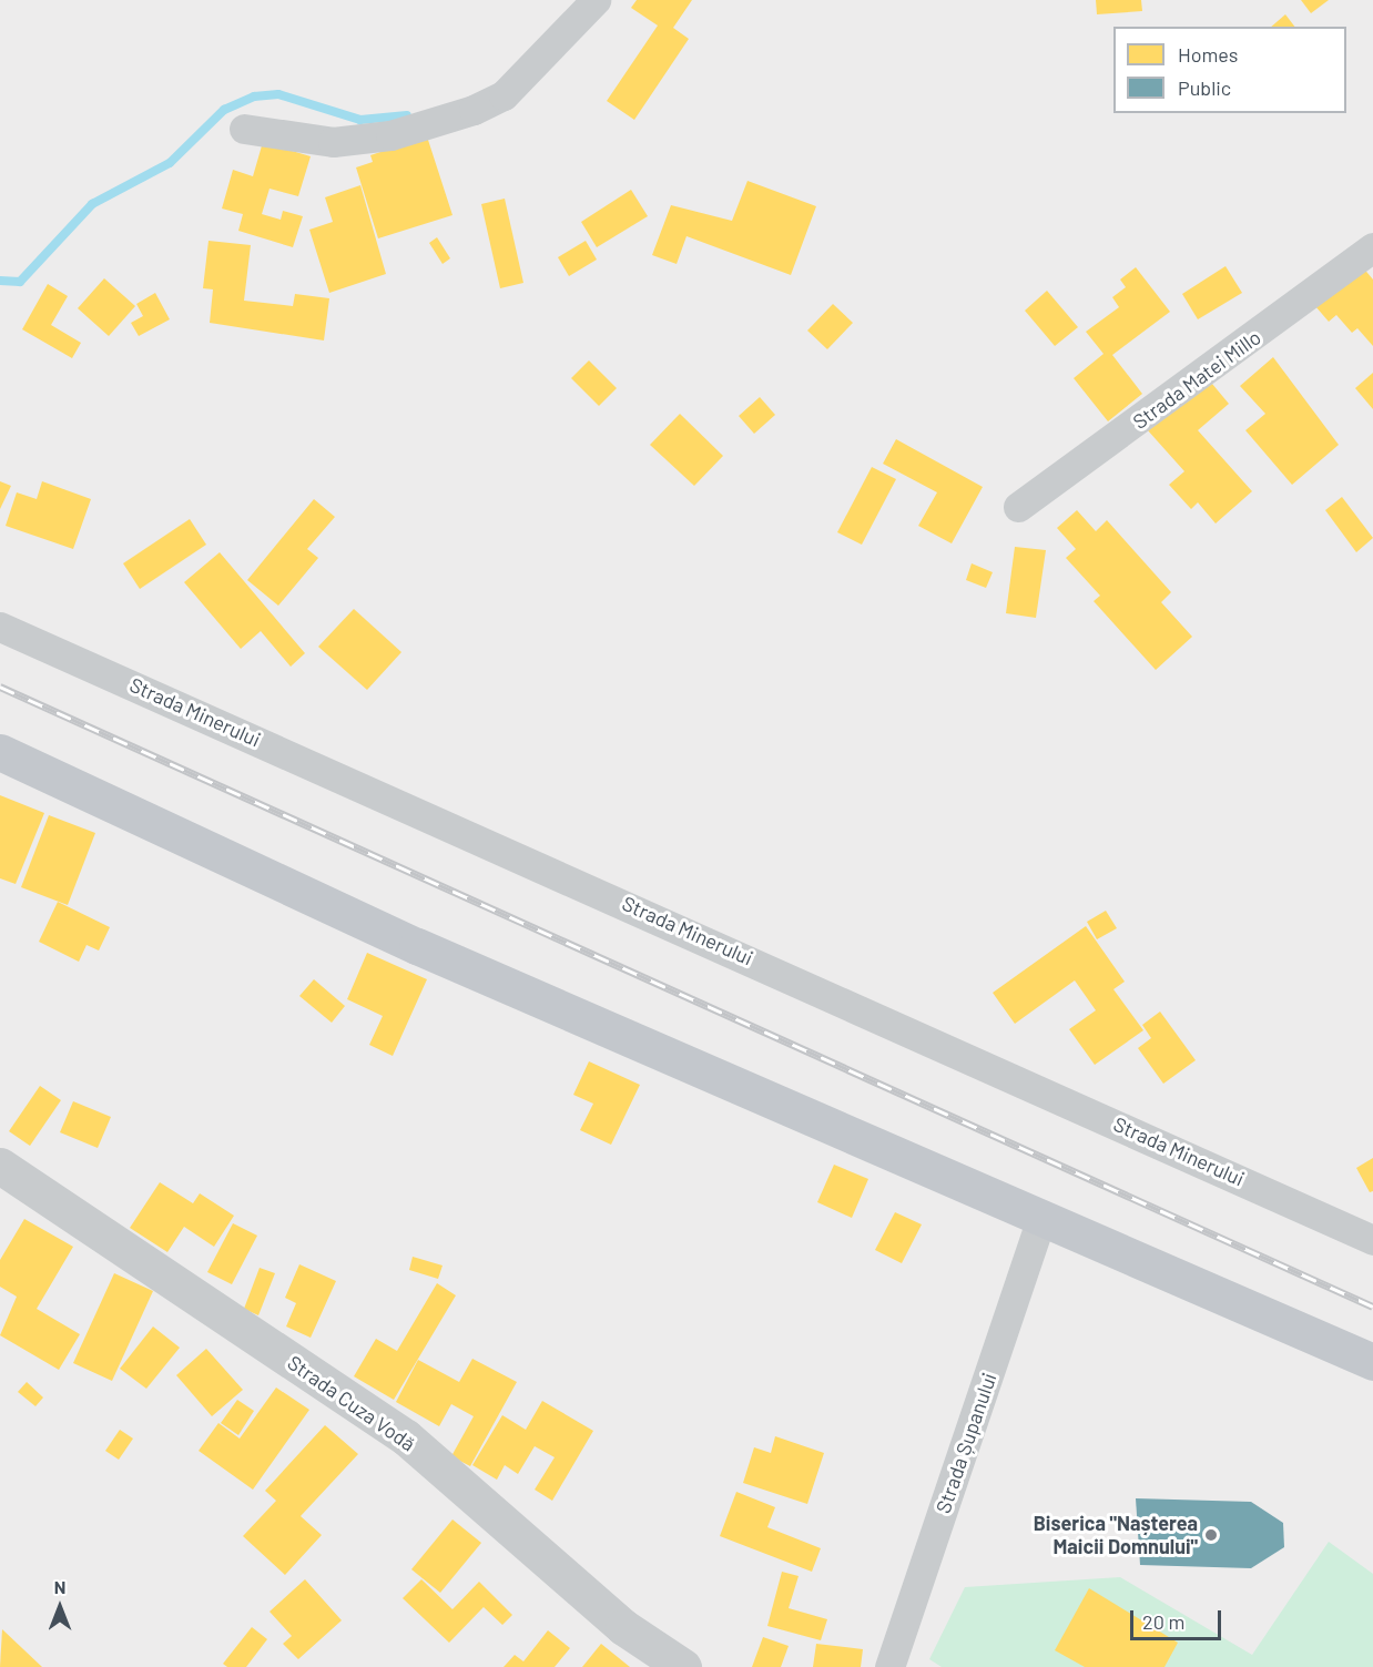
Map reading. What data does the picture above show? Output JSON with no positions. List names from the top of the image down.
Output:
{
  "streets": {
    "street": [
      "Strada Matei Millo",
      "Strada Minerului",
      "Strada Cuza Vodă",
      "Strada Șupanului"
    ]
  },
  "places": ["Biserica \"Nașterea Maicii Domnului\""],
  "legend": ["Homes", "Public"],
  "scale_bar": "20 m",
  "north": "top"
}
